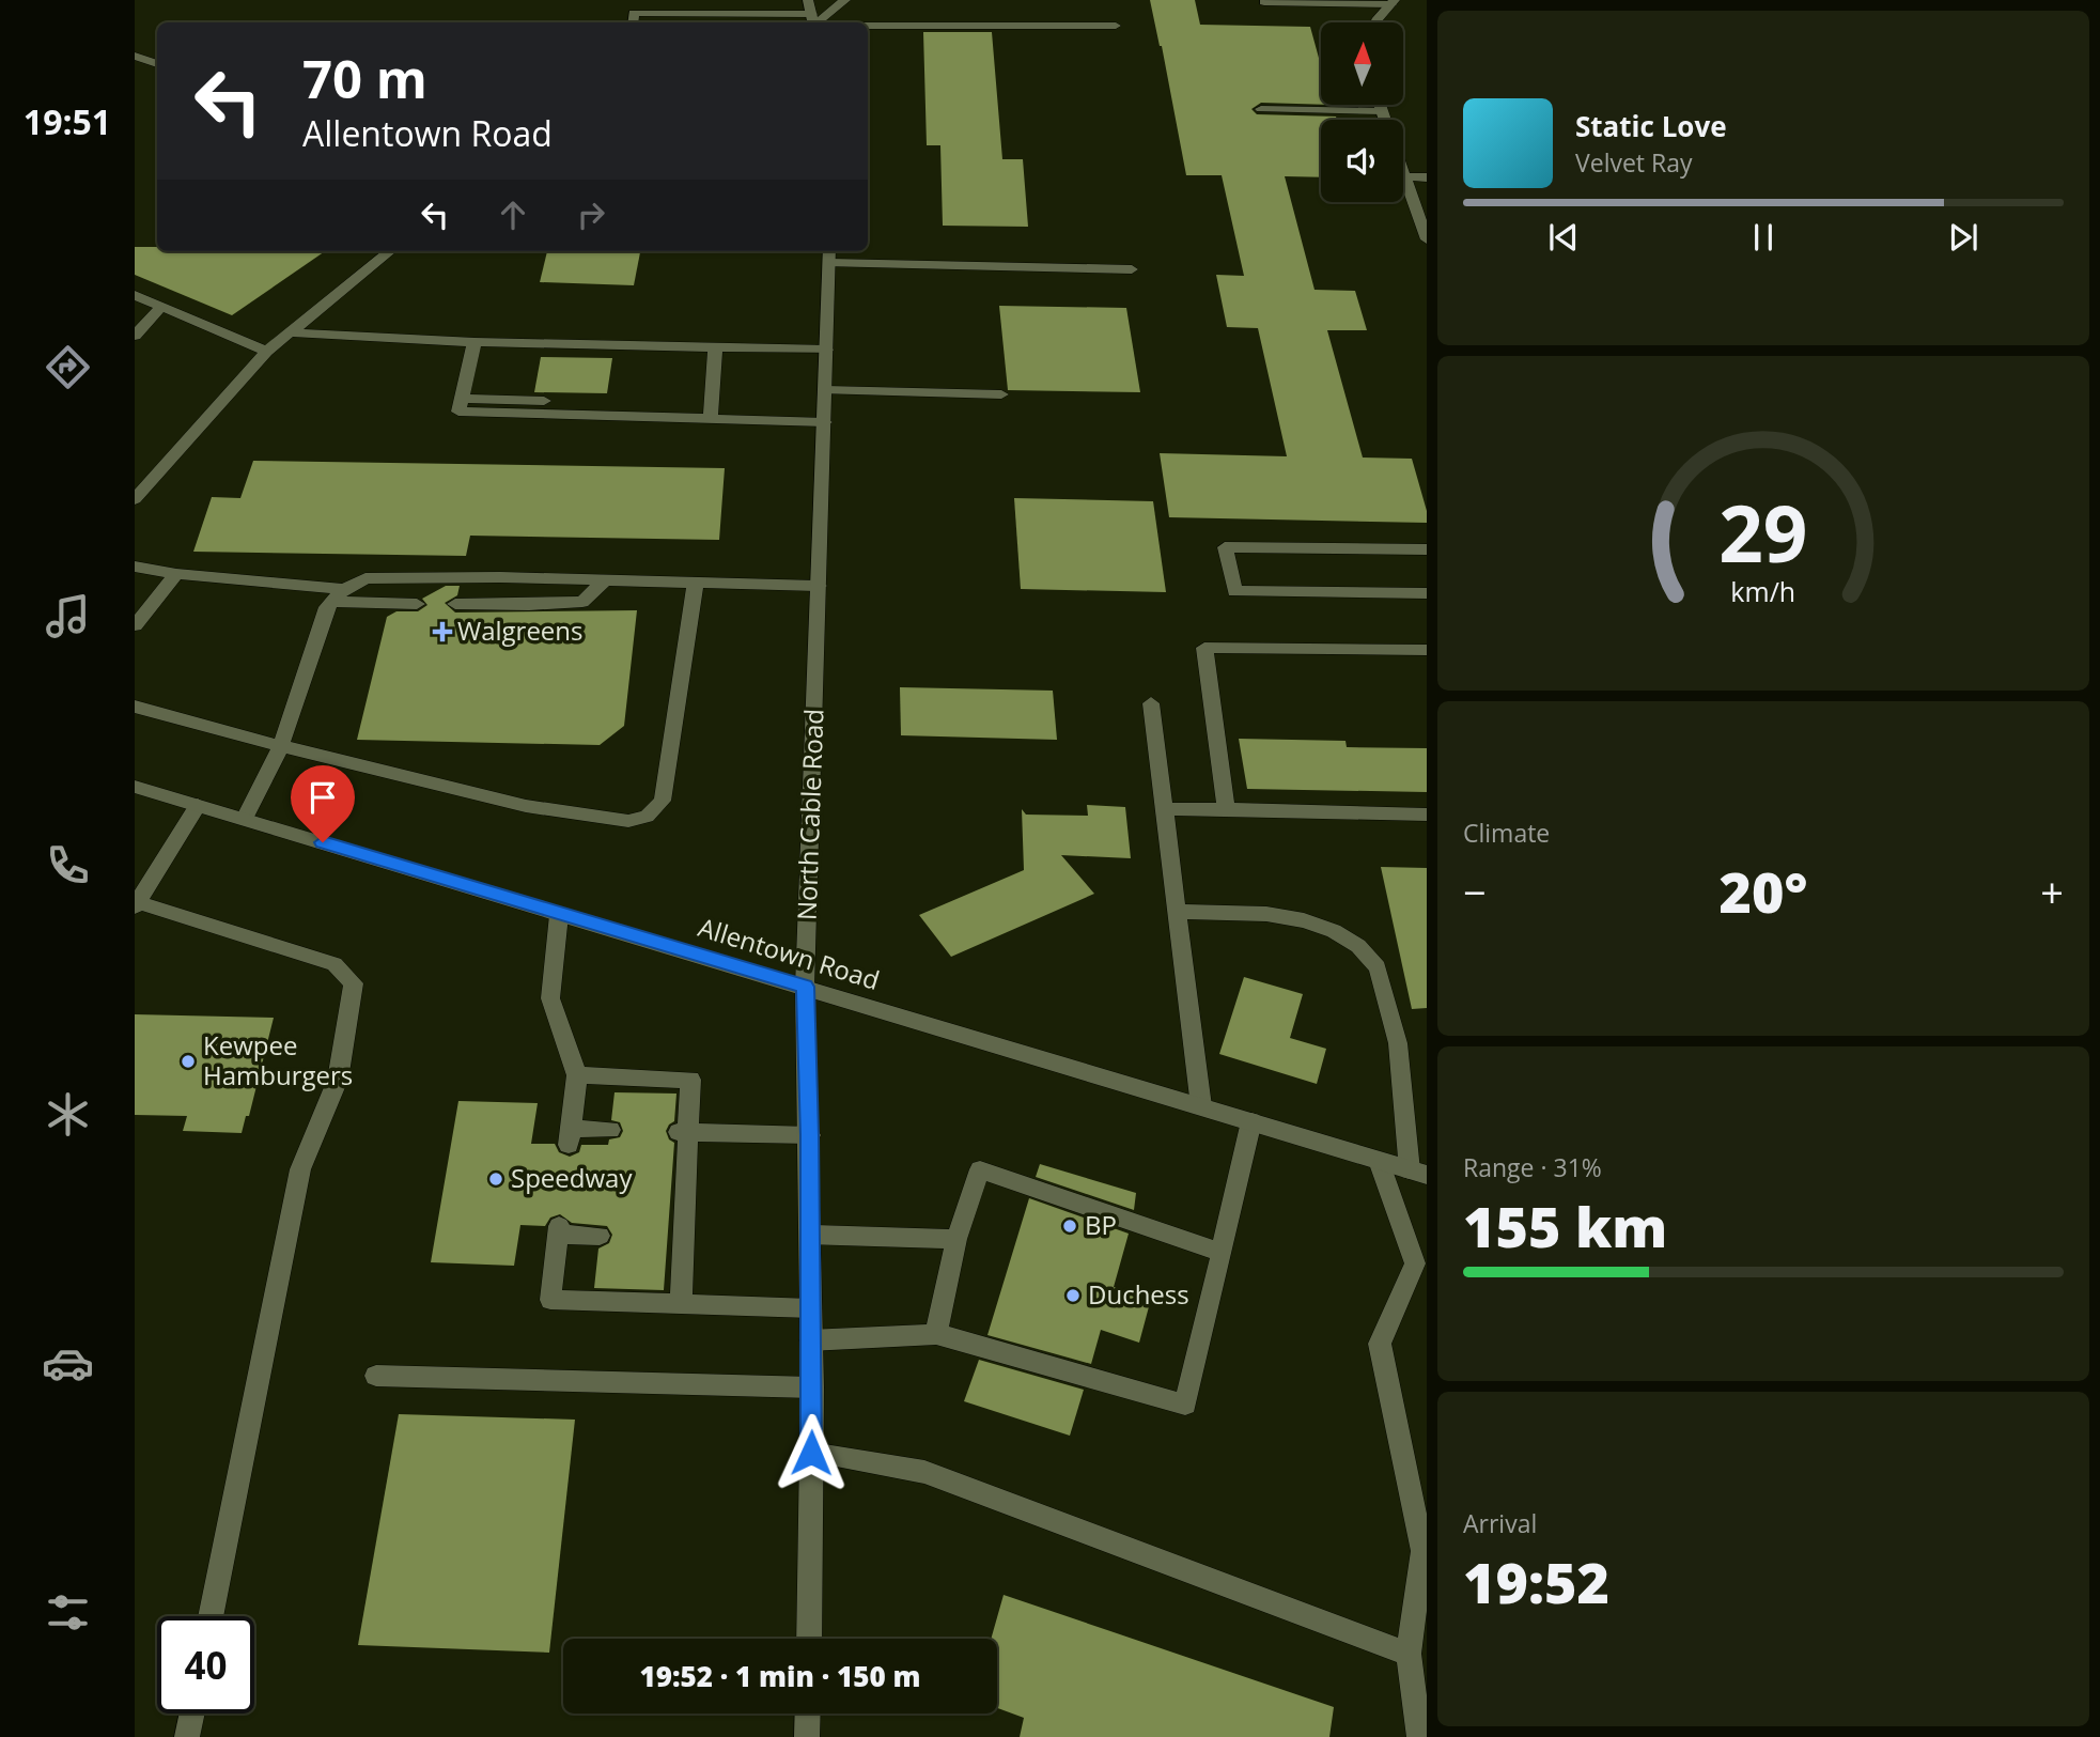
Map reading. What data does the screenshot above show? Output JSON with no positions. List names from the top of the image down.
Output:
{
  "streets": {
    "street": ["North Cable Road", "Allentown Road"]
  },
  "crossings": [
    ["North Cable Road", "Allentown Road"]
  ],
  "places": {
    "health": ["Walgreens"],
    "other": [
      "Kewpee Hamburgers",
      "Speedway",
      "BP",
      "Duchess"
    ]
  },
  "north": "top",
  "page": {
    "tabs": "19:51",
    "turn": ["70 m", "Allentown Road"],
    "song": ["Static Love", "Velvet Ray"],
    "tile": [
      "Climate",
      ["Range · 31%", "155 km"],
      ["Arrival", "19:52"]
    ],
    "heat": ["−", "20°", "+"],
    "limit": "40",
    "trip": "19:52 · 1 min · 150 m",
    "gauge": ["29", "km/h"]
  }
}
